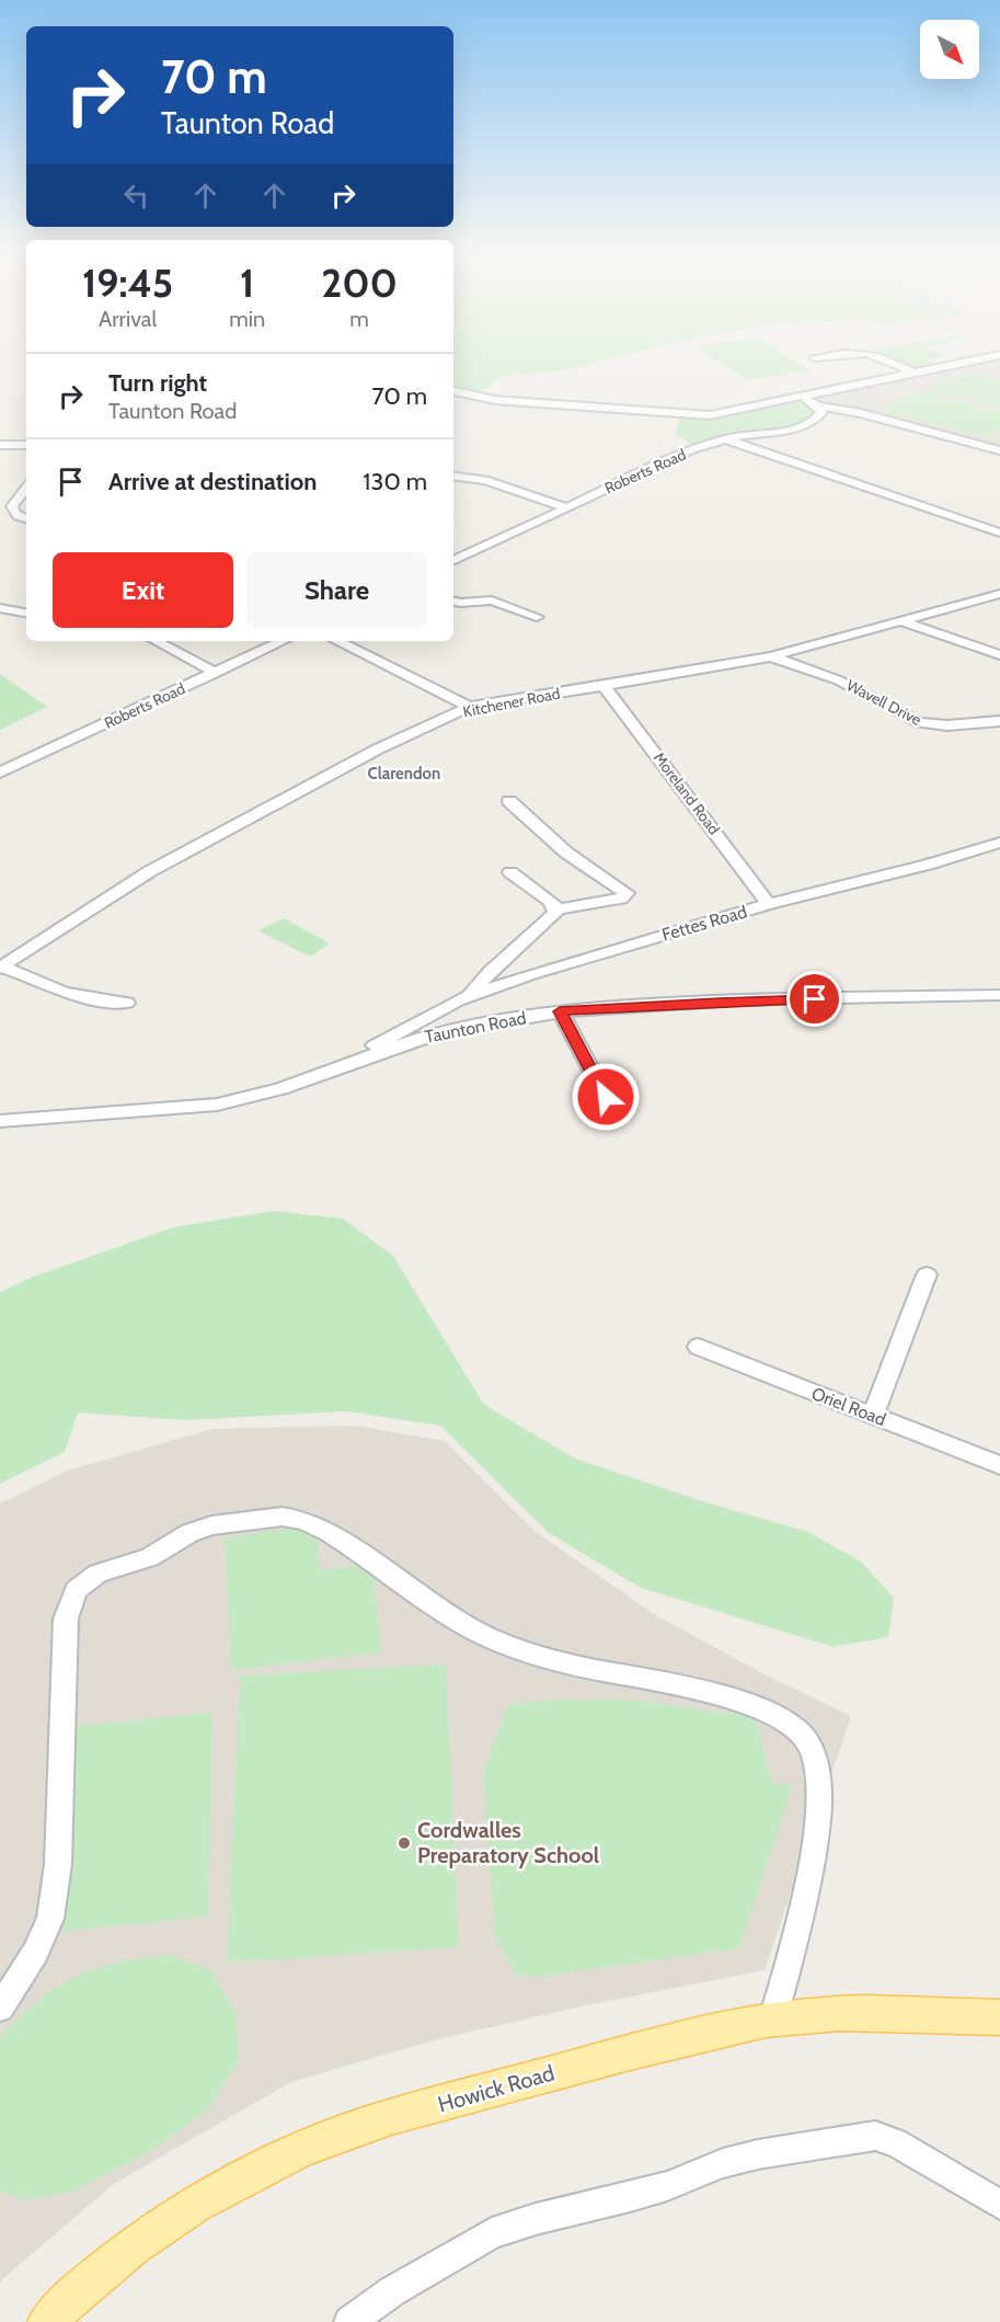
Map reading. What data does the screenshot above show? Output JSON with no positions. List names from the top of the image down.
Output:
{
  "streets": {
    "main road": ["Howick Road"],
    "street": [
      "Roberts Road",
      "Kitchener Road",
      "Wavell Drive",
      "Moreland Road",
      "Fettes Road",
      "Taunton Road",
      "Oriel Road"
    ]
  },
  "crossings": [
    ["Kitchener Road", "Wavell Drive"],
    ["Kitchener Road", "Moreland Road"],
    ["Moreland Road", "Fettes Road"],
    ["Fettes Road", "Taunton Road"]
  ],
  "districts": ["Clarendon"],
  "places": ["Cordwalles Preparatory School"],
  "north": "bottom right",
  "page": {
    "turn": ["70 m", "Taunton Road"],
    "eta": [
      "19:45",
      "Arrival",
      "1",
      "min",
      "200",
      "m"
    ],
    "list": [
      {
        "name": "Turn right",
        "note": "Taunton Road",
        "value": "70 m"
      },
      {
        "name": "Arrive at destination",
        "value": "130 m"
      }
    ],
    "buttons": ["Exit", "Share"]
  }
}
